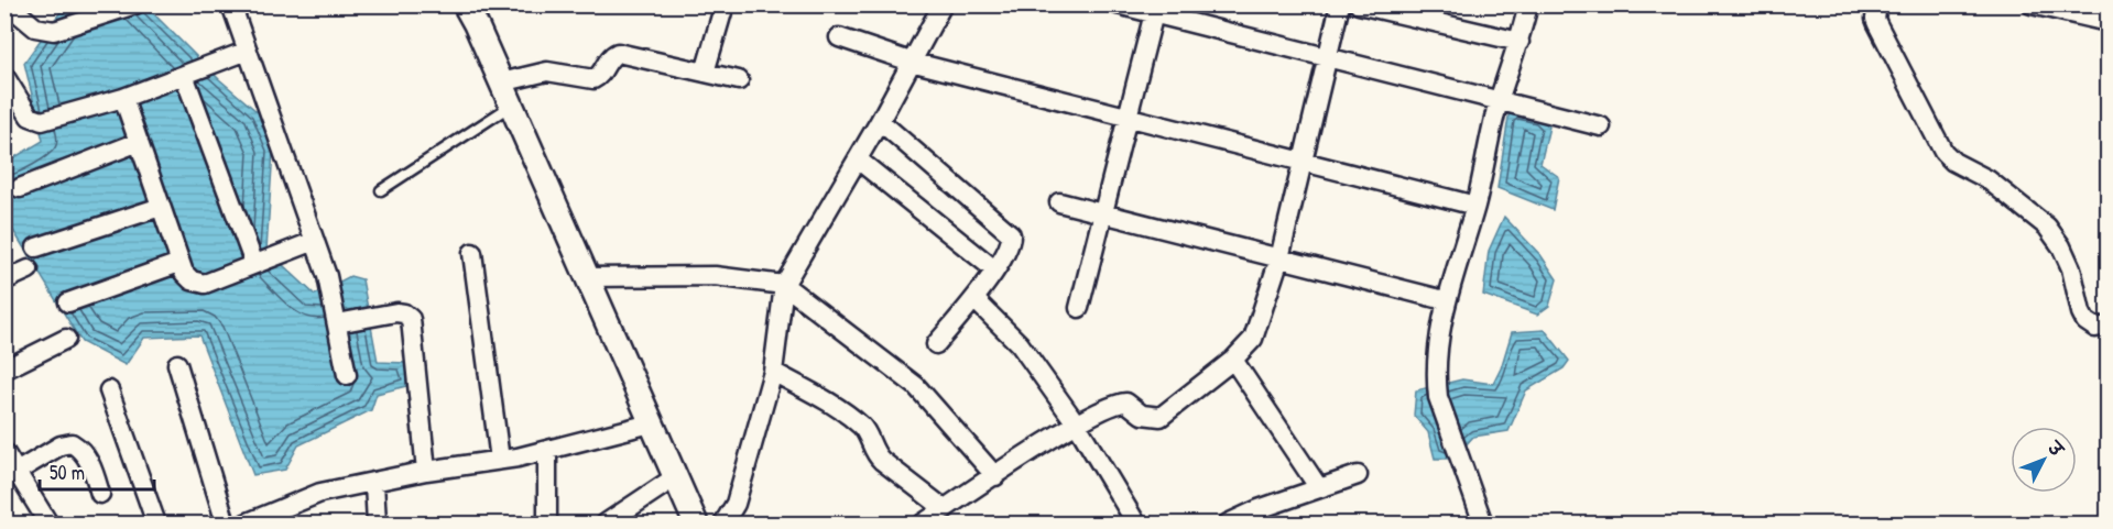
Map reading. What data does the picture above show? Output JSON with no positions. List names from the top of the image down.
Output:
{
  "scale_bar": "50 m",
  "north": "top right"
}
